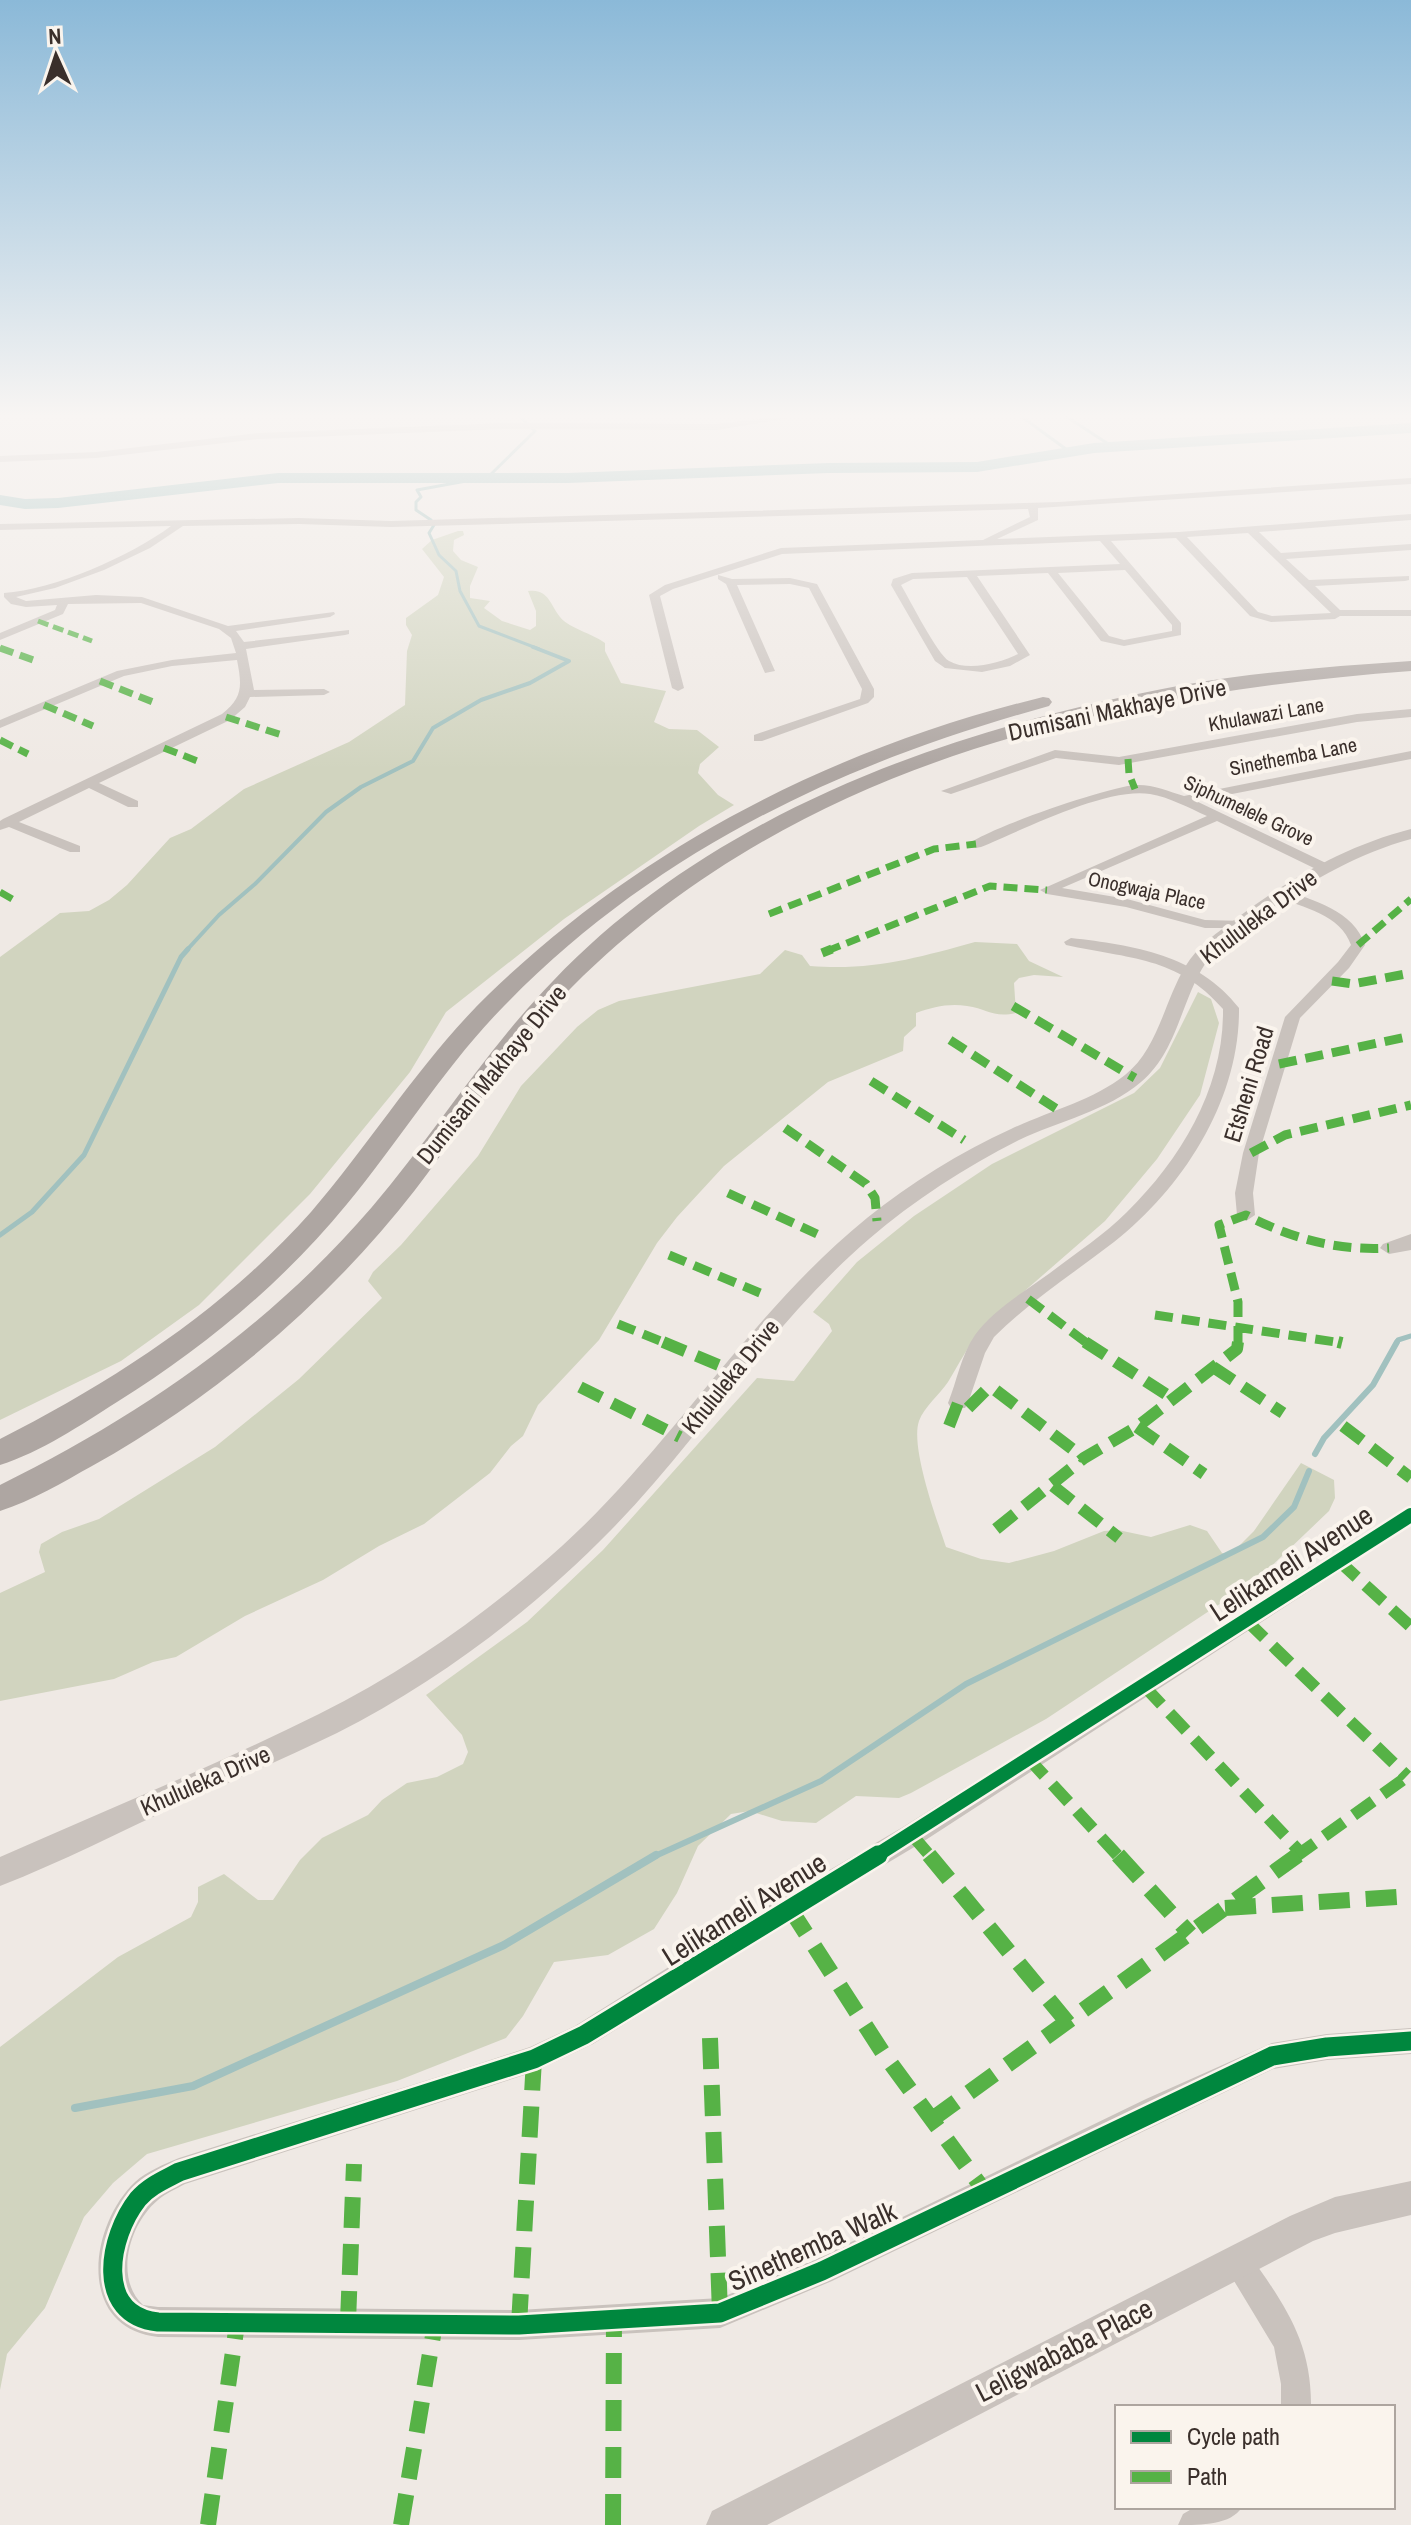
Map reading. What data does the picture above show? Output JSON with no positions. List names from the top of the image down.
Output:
{
  "streets": {
    "main road": ["Dumisani Makhaye Drive"],
    "street": [
      "Khulawazi Lane",
      "Sinethemba Lane",
      "Siphumelele Grove",
      "Onogwaja Place",
      "Khululeka Drive",
      "Etsheni Road",
      "Lelikameli Avenue",
      "Sinethemba Walk",
      "Leligwababa Place"
    ]
  },
  "crossings": [
    ["Sinethemba Lane", "Siphumelele Grove"],
    ["Siphumelele Grove", "Onogwaja Place"],
    ["Siphumelele Grove", "Khululeka Drive"],
    ["Onogwaja Place", "Khululeka Drive"],
    ["Khululeka Drive", "Etsheni Road"],
    ["Lelikameli Avenue", "Sinethemba Walk"]
  ],
  "legend": ["Cycle path", "Path"],
  "north": "top"
}
